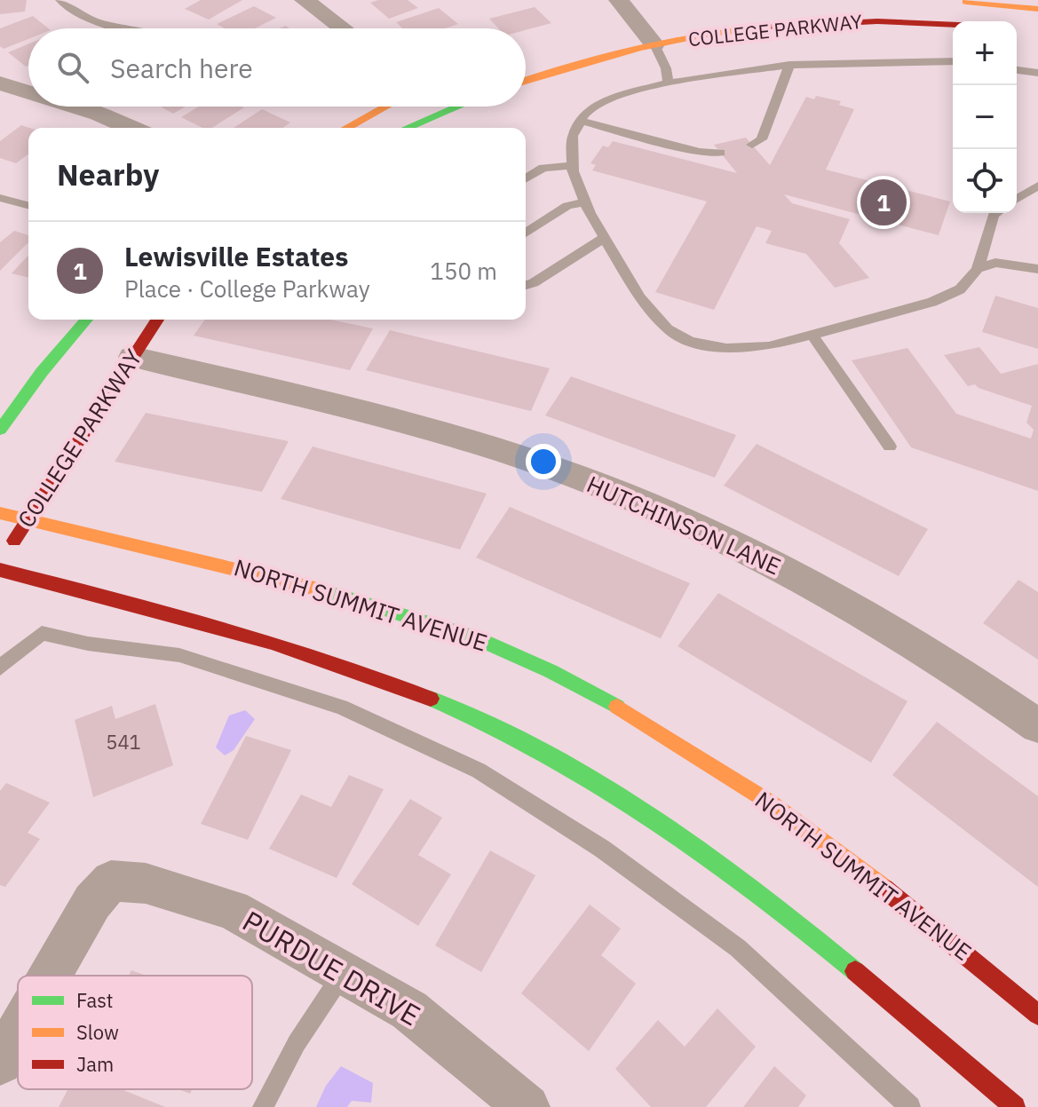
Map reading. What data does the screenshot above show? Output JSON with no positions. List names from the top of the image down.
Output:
{
  "streets": {
    "main road": ["COLLEGE PARKWAY", "NORTH SUMMIT AVENUE"],
    "street": ["HUTCHINSON LANE", "PURDUE DRIVE"]
  },
  "crossings": [
    ["COLLEGE PARKWAY", "HUTCHINSON LANE"],
    ["COLLEGE PARKWAY", "NORTH SUMMIT AVENUE"]
  ],
  "house_numbers": ["541"],
  "legend": ["Fast", "Slow", "Jam"],
  "page": {
    "map_buttons": ["+", "−"],
    "search": "Search here",
    "heading": "Nearby",
    "pins": "1",
    "list": [
      {
        "mark": "1",
        "name": "Lewisville Estates",
        "note": "Place · College Parkway",
        "value": "150 m"
      }
    ]
  }
}
